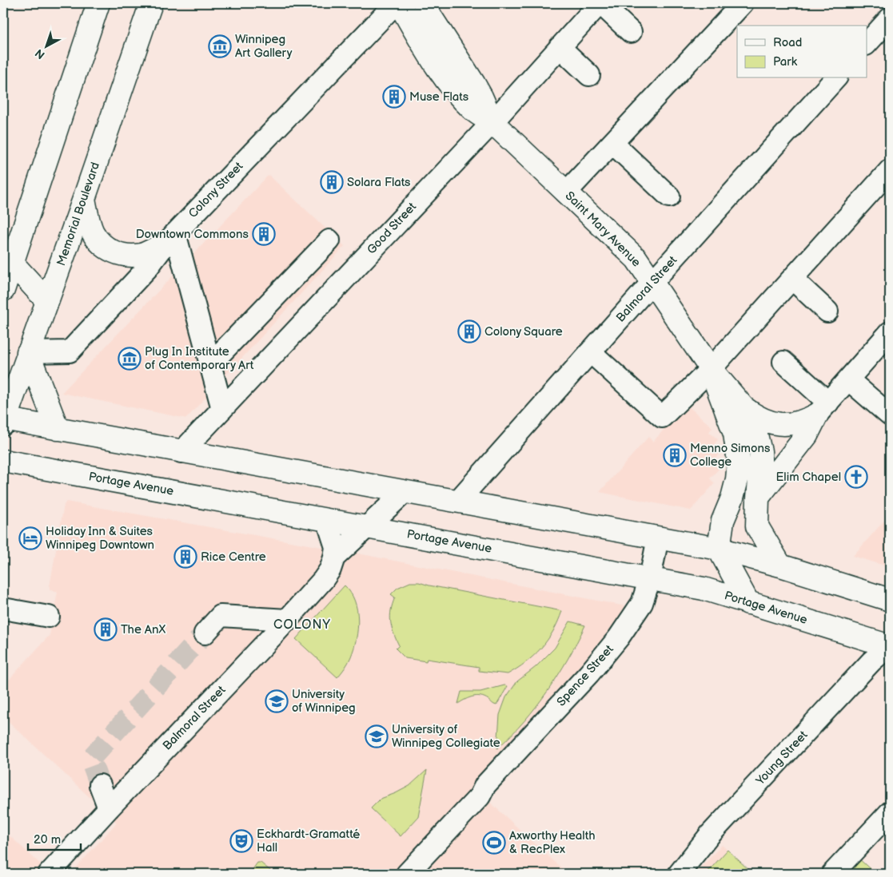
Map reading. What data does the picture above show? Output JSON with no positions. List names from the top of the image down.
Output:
{
  "streets": {
    "main road": ["Memorial Boulevard", "Saint Mary Avenue", "Portage Avenue"],
    "street": [
      "Colony Street",
      "Good Street",
      "Balmoral Street",
      "Spence Street",
      "Young Street"
    ]
  },
  "crossings": [
    ["Colony Street", "Memorial Boulevard"],
    ["Good Street", "Saint Mary Avenue"],
    ["Saint Mary Avenue", "Balmoral Street"],
    ["Balmoral Street", "Portage Avenue"],
    ["Portage Avenue", "Spence Street"],
    ["Portage Avenue", "Young Street"]
  ],
  "districts": ["COLONY"],
  "places": {
    "museum": ["Winnipeg Art Gallery", "Plug In Institute of Contemporary Art"],
    "building": [
      "Muse Flats",
      "Solara Flats",
      "Downtown Commons",
      "Colony Square",
      "Menno Simons College",
      "Rice Centre",
      "The AnX"
    ],
    "church": ["Elim Chapel"],
    "hotel": ["Holiday Inn & Suites Winnipeg Downtown"],
    "school or university": ["University of Winnipeg", "University of Winnipeg Collegiate"],
    "theatre": ["Eckhardt-Gramatté Hall"],
    "sports": ["Axworthy Health & RecPlex"]
  },
  "legend": ["Road", "Park"],
  "scale_bar": "20 m",
  "north": "bottom left"
}
